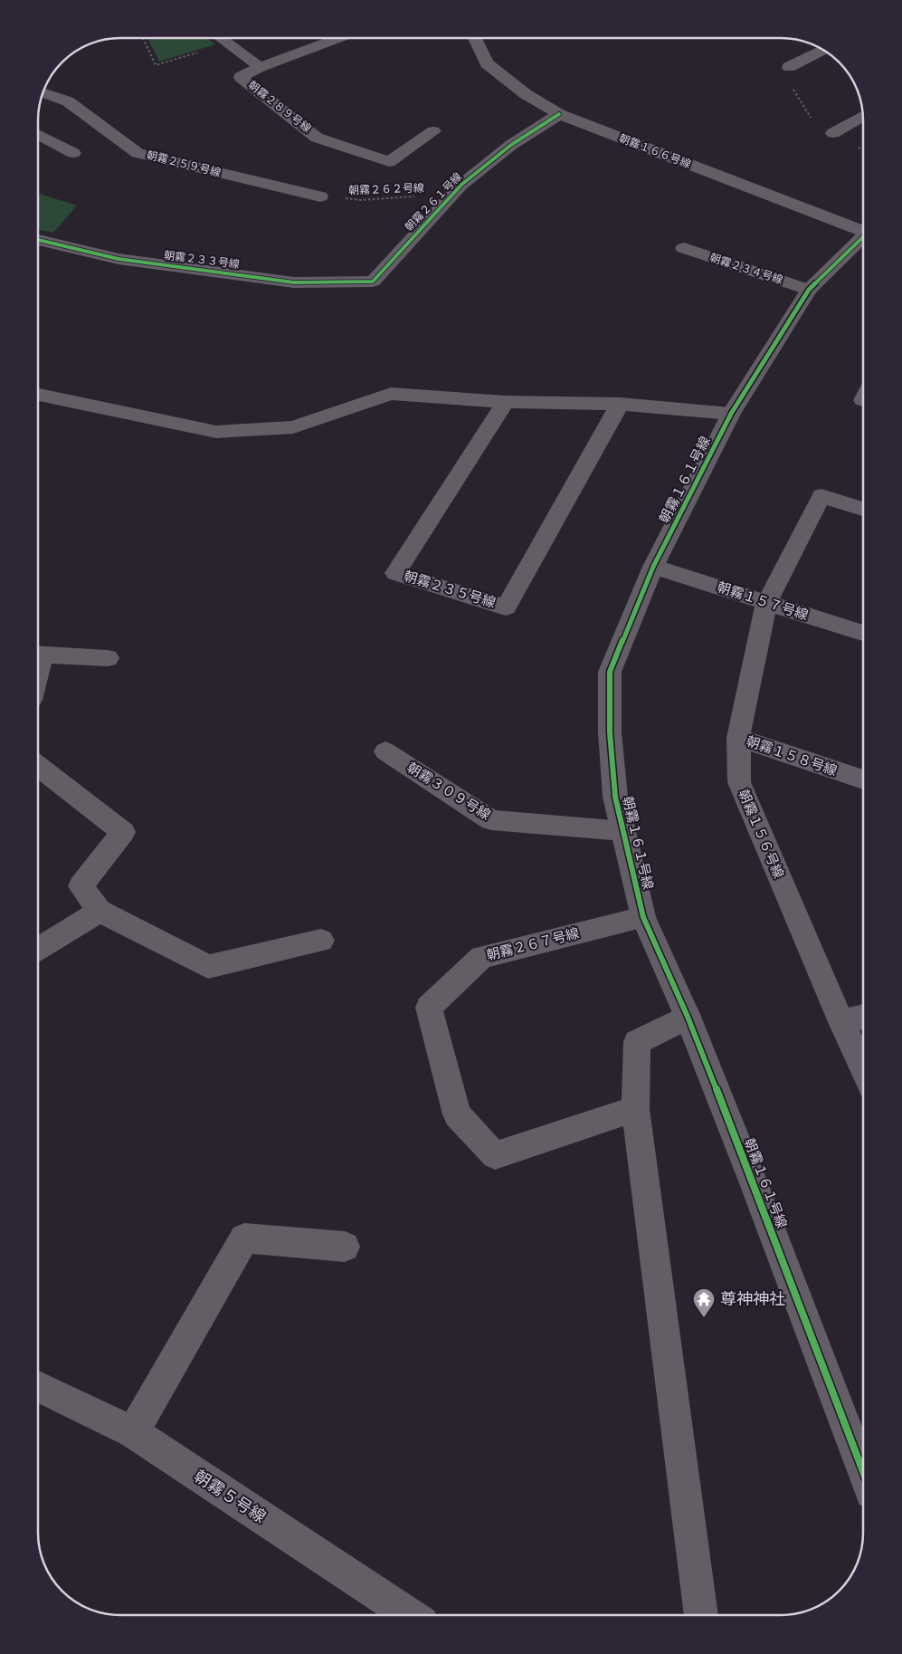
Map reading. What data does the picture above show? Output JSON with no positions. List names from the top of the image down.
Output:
{
  "streets": {
    "street": [
      "朝霧２８９号線",
      "朝霧１６６号線",
      "朝霧２５９号線",
      "朝霧２６１号線",
      "朝霧２３３号線",
      "朝霧２３４号線",
      "朝霧１６１号線",
      "朝霧２３５号線",
      "朝霧１５７号線",
      "朝霧１５８号線",
      "朝霧３０９号線",
      "朝霧１５６号線",
      "朝霧２６７号線",
      "朝霧５号線"
    ],
    "path": ["朝霧２６２号線"]
  },
  "crossings": [
    ["朝霧１６６号線", "朝霧２６１号線"],
    ["朝霧２５９号線", "朝霧２６２号線"],
    ["朝霧２６２号線", "朝霧２６１号線"],
    ["朝霧２６１号線", "朝霧２３３号線"],
    ["朝霧２３４号線", "朝霧１６１号線"],
    ["朝霧１６１号線", "朝霧１５７号線"],
    ["朝霧１６１号線", "朝霧３０９号線"],
    ["朝霧１６１号線", "朝霧２６７号線"],
    ["朝霧１５７号線", "朝霧１５６号線"],
    ["朝霧１５８号線", "朝霧１５６号線"]
  ],
  "places": {
    "temple": ["尊神神社"]
  }
}
